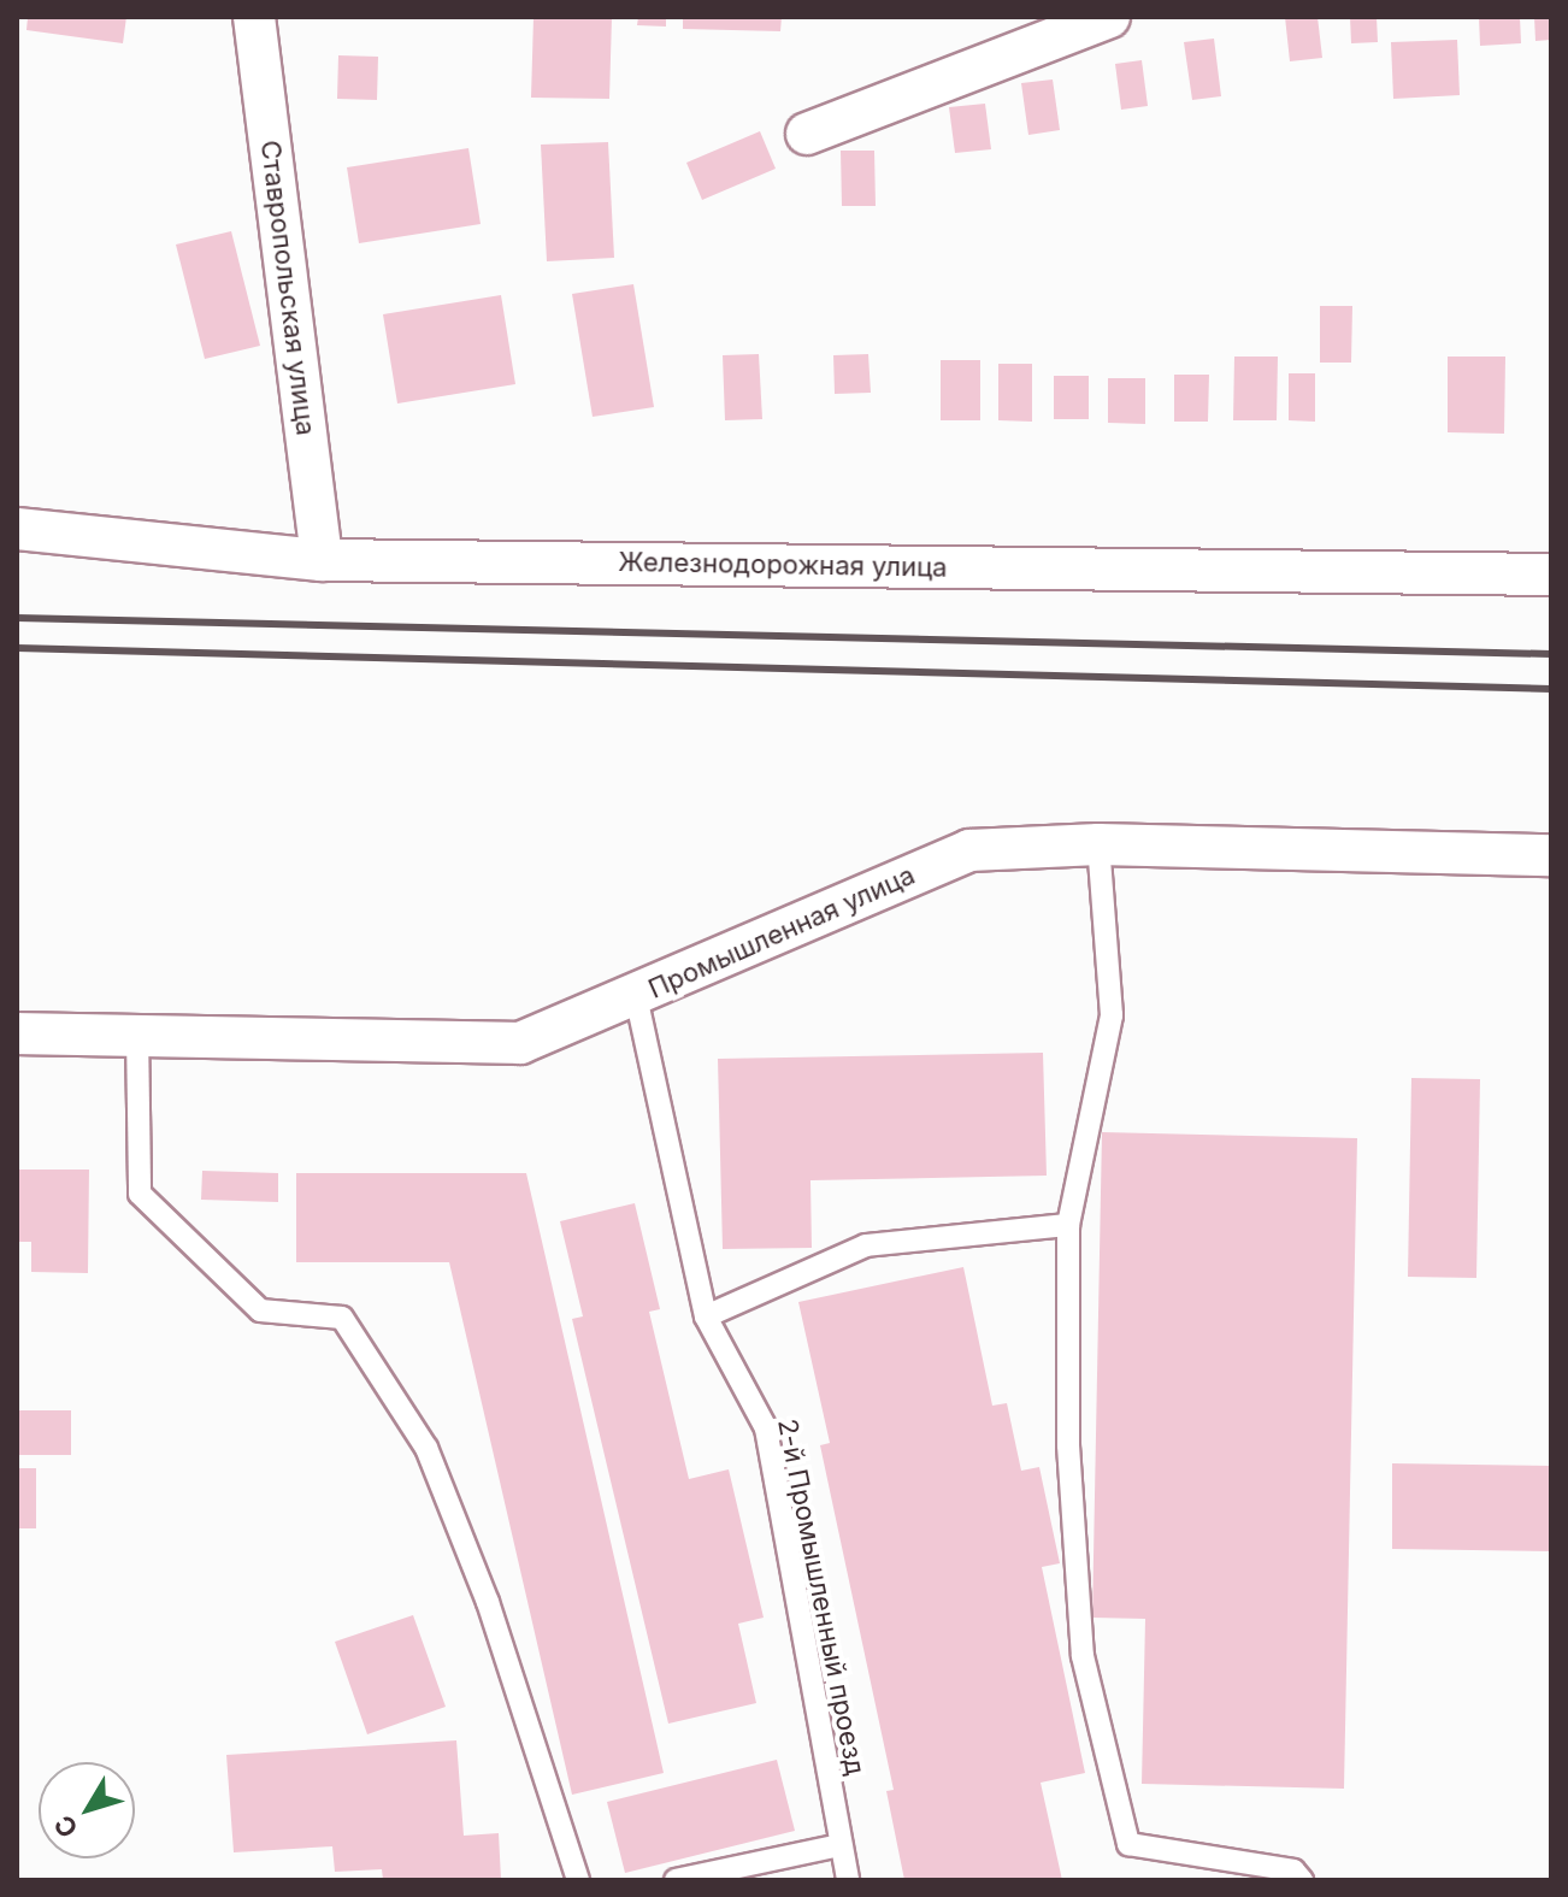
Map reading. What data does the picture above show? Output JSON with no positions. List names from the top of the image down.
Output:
{
  "streets": {
    "street": ["Ставропольская улица", "Железнодорожная улица", "Промышленная улица"],
    "lane": ["2-й Промышленный проезд"]
  },
  "crossings": [
    ["Ставропольская улица", "Железнодорожная улица"],
    ["Промышленная улица", "2-й Промышленный проезд"]
  ],
  "north": "bottom left"
}
